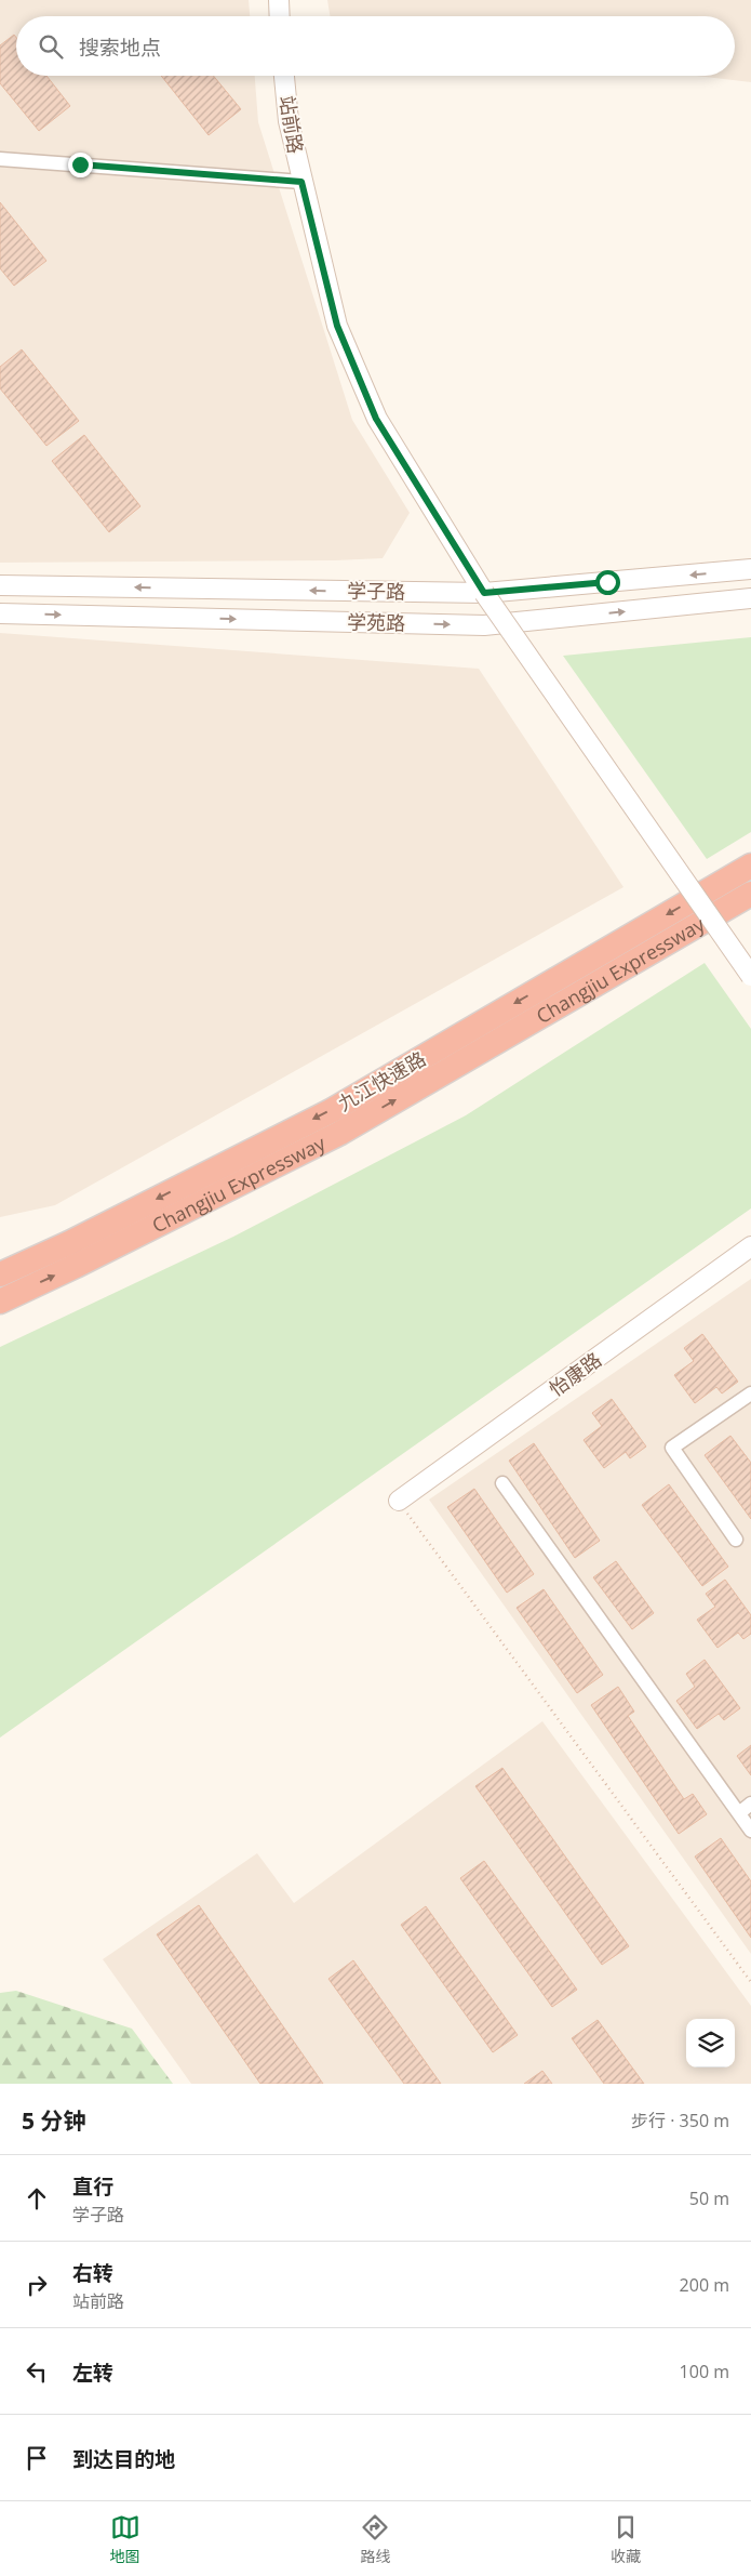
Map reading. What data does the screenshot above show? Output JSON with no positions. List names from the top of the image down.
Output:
{
  "streets": {
    "highway": ["Changjiu Expressway", "九江快速路"],
    "street": [
      "站前路",
      "学子路",
      "学苑路",
      "怡康路"
    ]
  },
  "crossings": [
    ["站前路", "学子路"]
  ],
  "one_way": [
    "学子路",
    "学苑路",
    "Changjiu Expressway",
    "九江快速路"
  ],
  "page": {
    "search": "搜索地点",
    "heading": ["5 分钟", "步行 · 350 m"],
    "list": [
      ["直行", "学子路", "50 m"],
      ["右转", "站前路", "200 m"],
      ["左转", "100 m"],
      "到达目的地"
    ],
    "nav": ["地图", "路线", "收藏"]
  }
}
